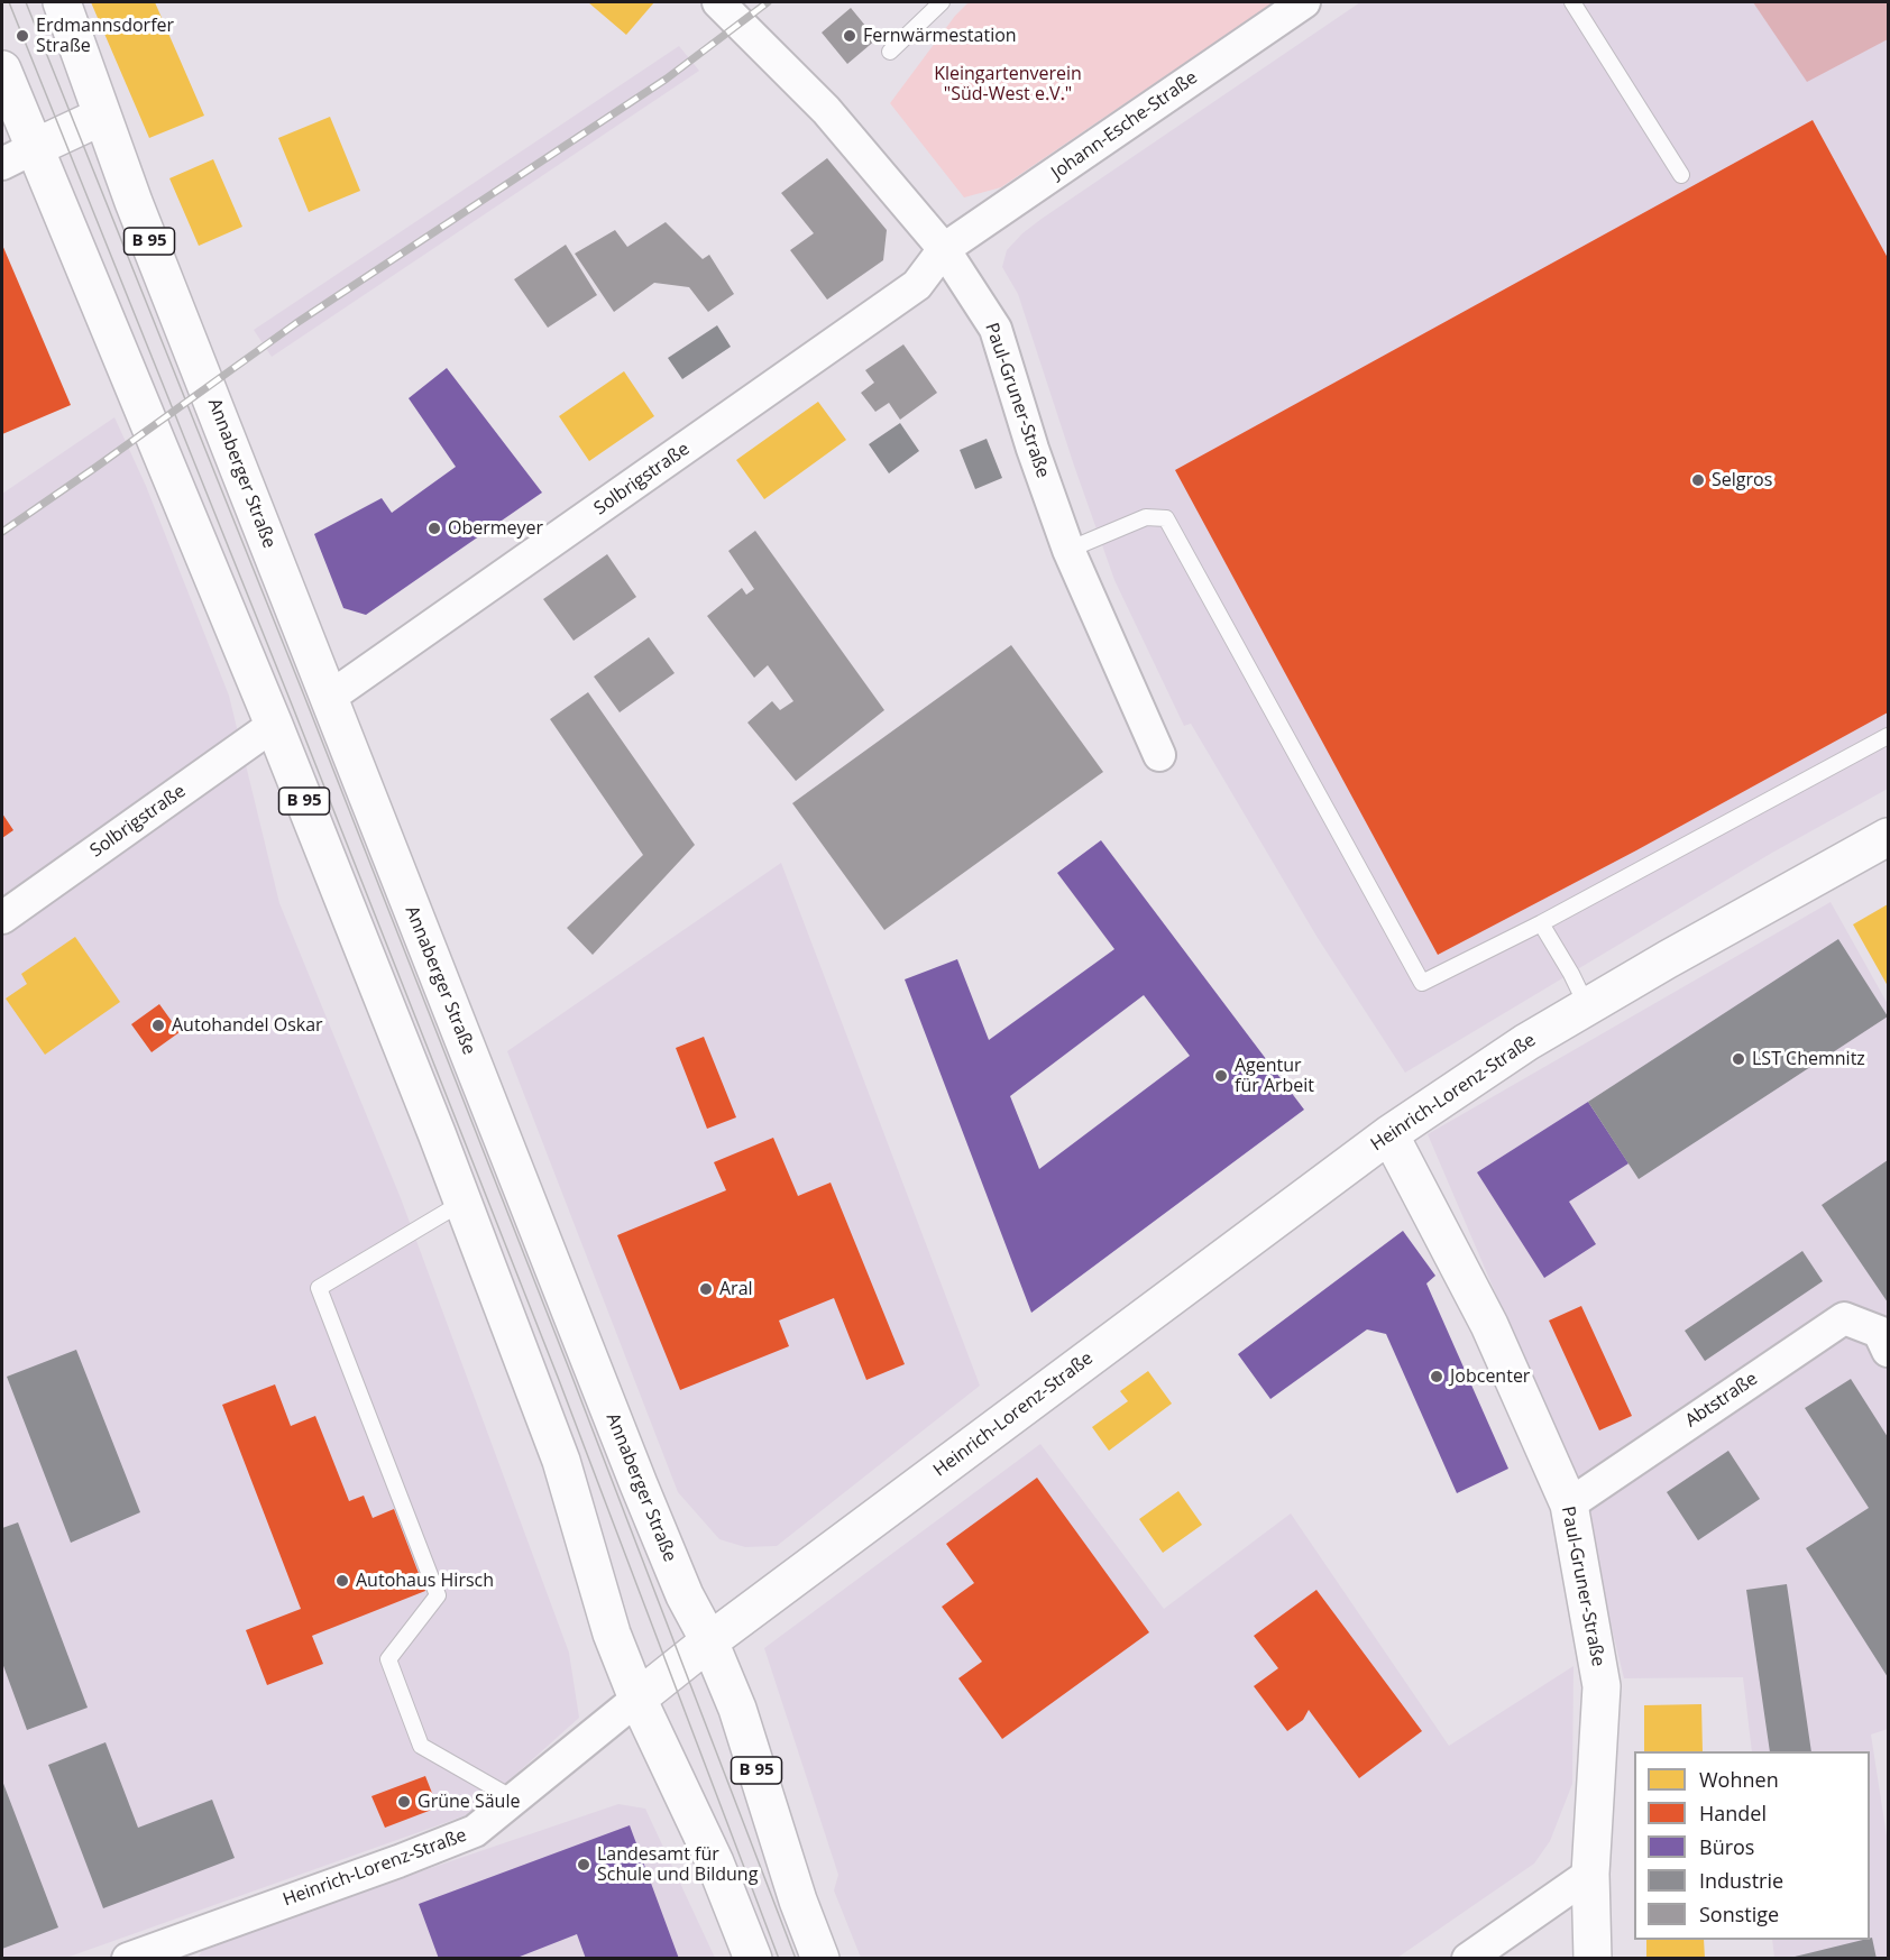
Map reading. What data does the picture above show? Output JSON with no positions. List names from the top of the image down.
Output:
{
  "streets": {
    "main road": [
      "B 95",
      "Paul-Gruner-Straße",
      "Annaberger Straße",
      "Heinrich-Lorenz-Straße"
    ],
    "street": ["Johann-Esche-Straße", "Solbrigstraße", "Abtstraße"]
  },
  "crossings": [
    ["Johann-Esche-Straße", "Paul-Gruner-Straße"],
    ["Johann-Esche-Straße", "Solbrigstraße"],
    ["B 95", "Solbrigstraße"],
    ["B 95", "Heinrich-Lorenz-Straße"],
    ["Paul-Gruner-Straße", "Solbrigstraße"],
    ["Paul-Gruner-Straße", "Heinrich-Lorenz-Straße"],
    ["Paul-Gruner-Straße", "Abtstraße"],
    ["Annaberger Straße", "Solbrigstraße"],
    ["Annaberger Straße", "Heinrich-Lorenz-Straße"]
  ],
  "parks": ["Kleingartenverein \"Süd-West e.V.\""],
  "places": [
    "Erdmannsdorfer Straße",
    "Fernwärmestation",
    "Selgros",
    "Obermeyer",
    "Autohandel Oskar",
    "LST Chemnitz",
    "Agentur für Arbeit",
    "Aral",
    "Jobcenter",
    "Autohaus Hirsch",
    "Grüne Säule",
    "Landesamt für Schule und Bildung"
  ],
  "legend": [
    "Wohnen",
    "Handel",
    "Büros",
    "Industrie",
    "Sonstige"
  ]
}
